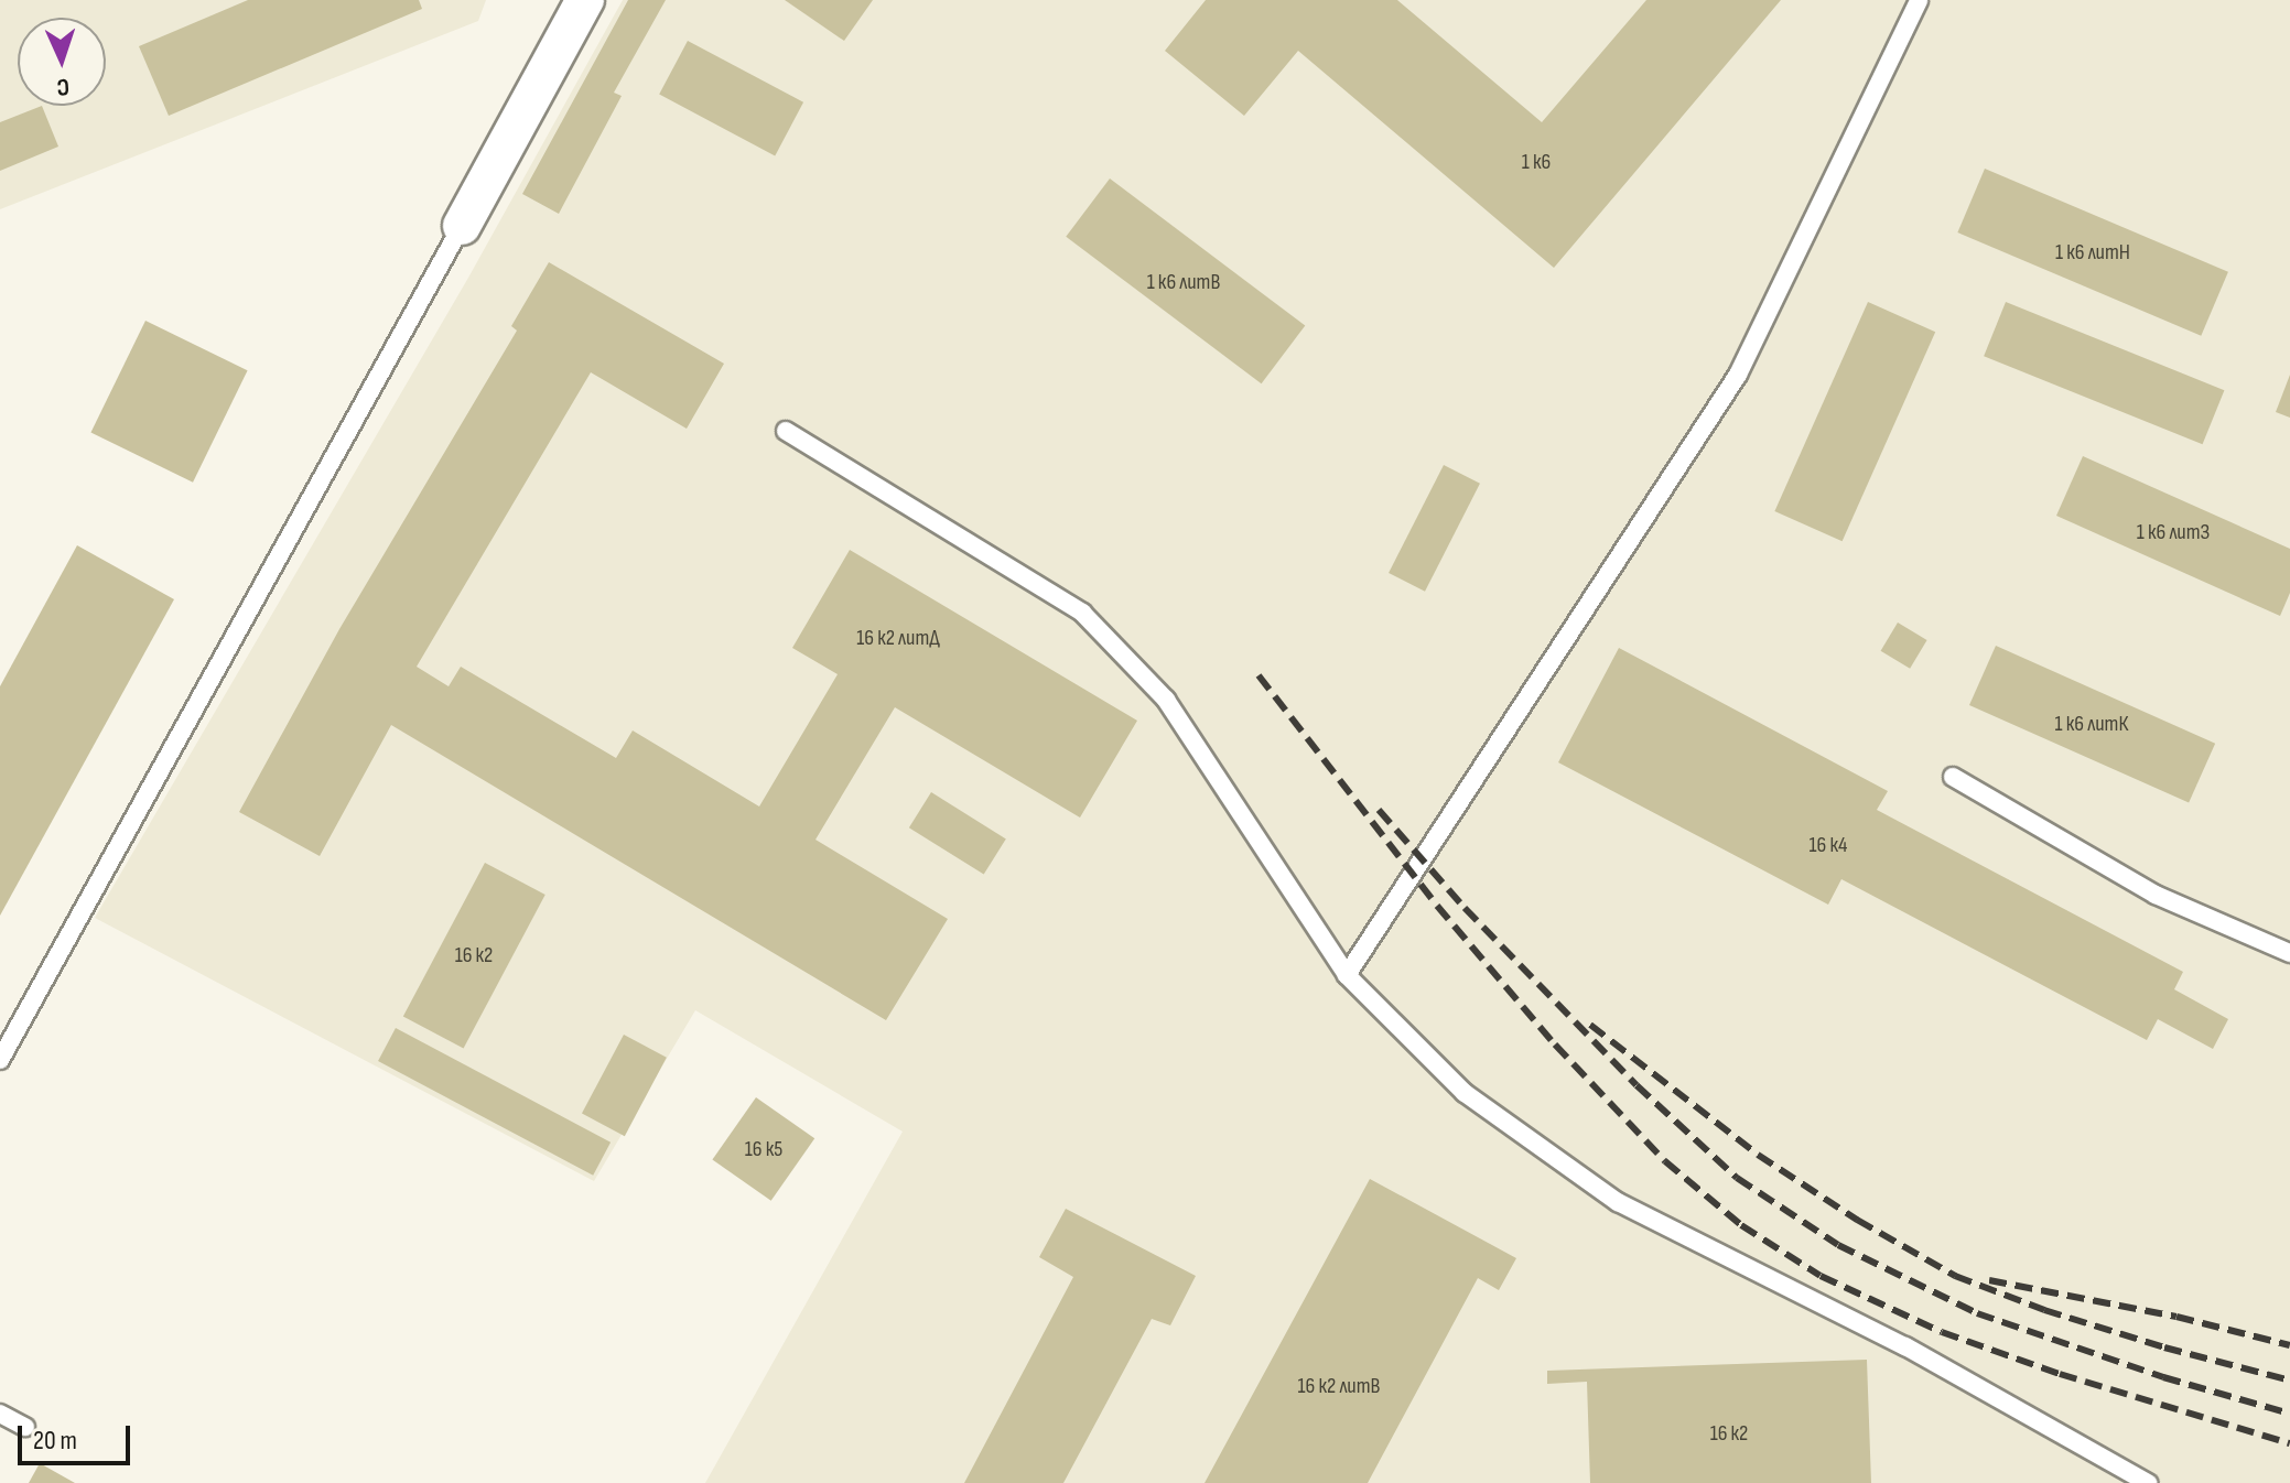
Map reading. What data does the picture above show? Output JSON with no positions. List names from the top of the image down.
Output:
{
  "house_numbers": [
    "1 к6",
    "1 к6 литН",
    "1 к6 литВ",
    "1 к6 литЗ",
    "16 к2 литД",
    "1 к6 литК",
    "16 к4",
    "16 к2",
    "16 к5",
    "16 к2 литВ",
    "16 к2"
  ],
  "scale_bar": "20 m",
  "north": "bottom"
}
